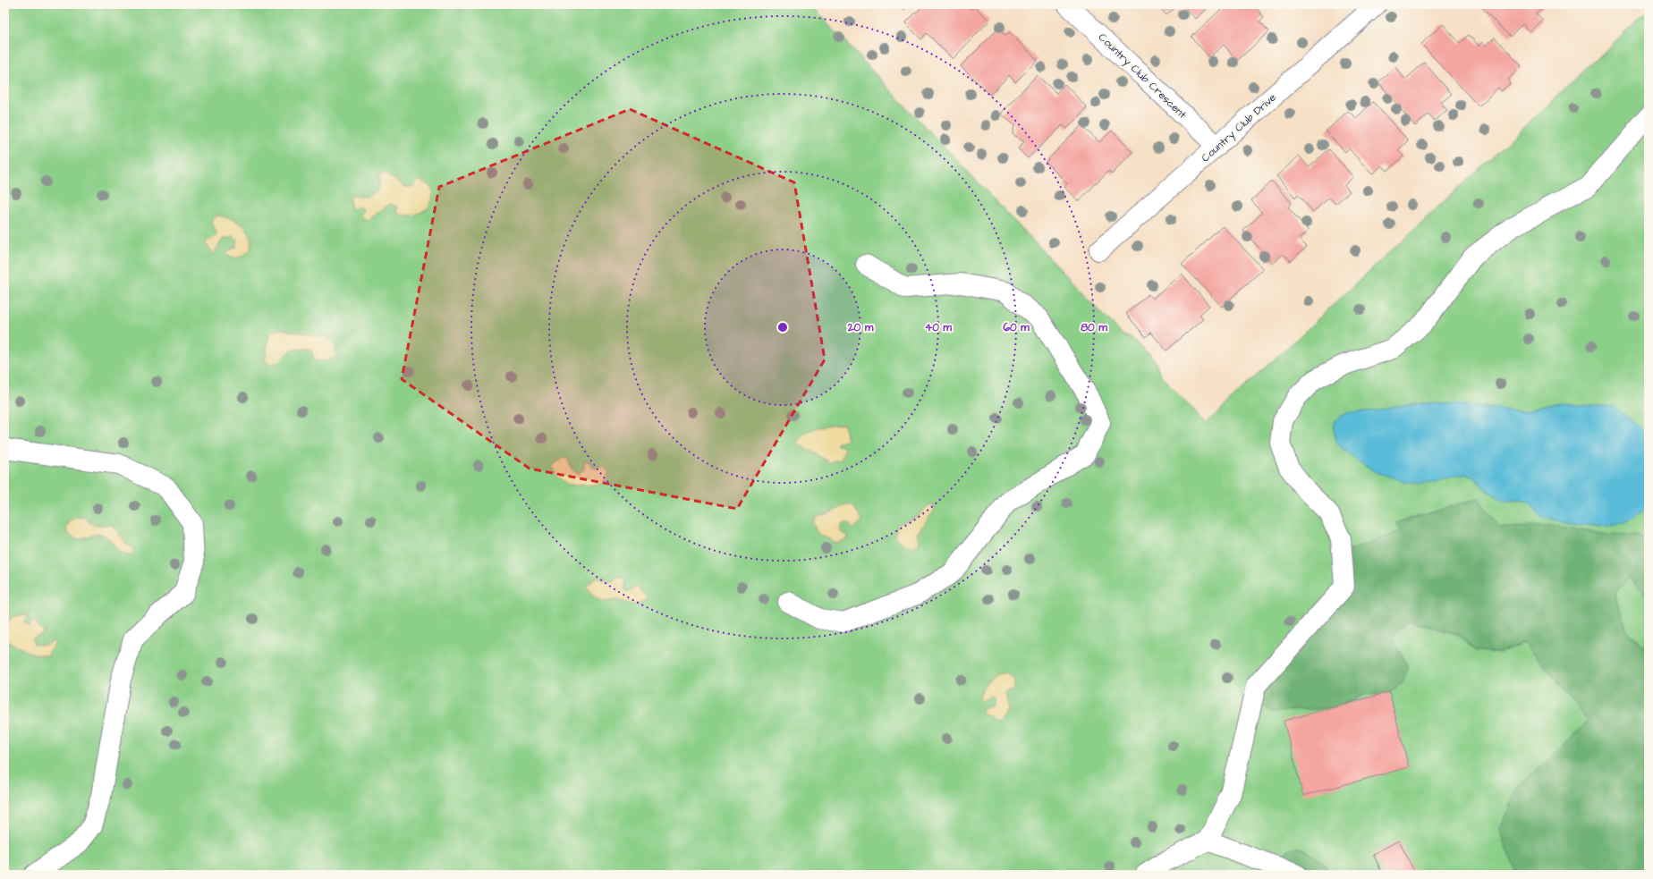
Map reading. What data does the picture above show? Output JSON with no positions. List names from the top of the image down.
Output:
{
  "streets": {
    "street": ["Country Club Crescent", "Country Club Drive"]
  },
  "crossings": [
    ["Country Club Crescent", "Country Club Drive"]
  ],
  "rings": [
    "20 m",
    "40 m",
    "60 m",
    "80 m"
  ]
}
